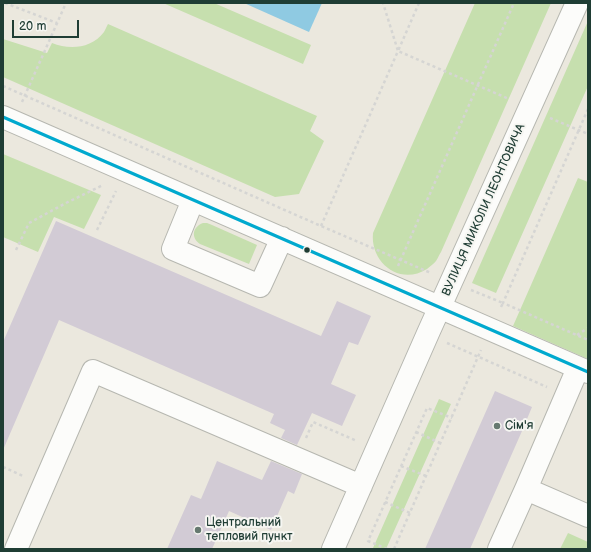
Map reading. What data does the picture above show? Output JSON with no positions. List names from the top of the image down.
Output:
{
  "streets": {
    "street": ["ВУЛИЦЯ МИКОЛИ ЛЕОНТОВИЧА"]
  },
  "places": ["Сім'я", "Центральний тепловий пункт"],
  "scale_bar": "20 m"
}
